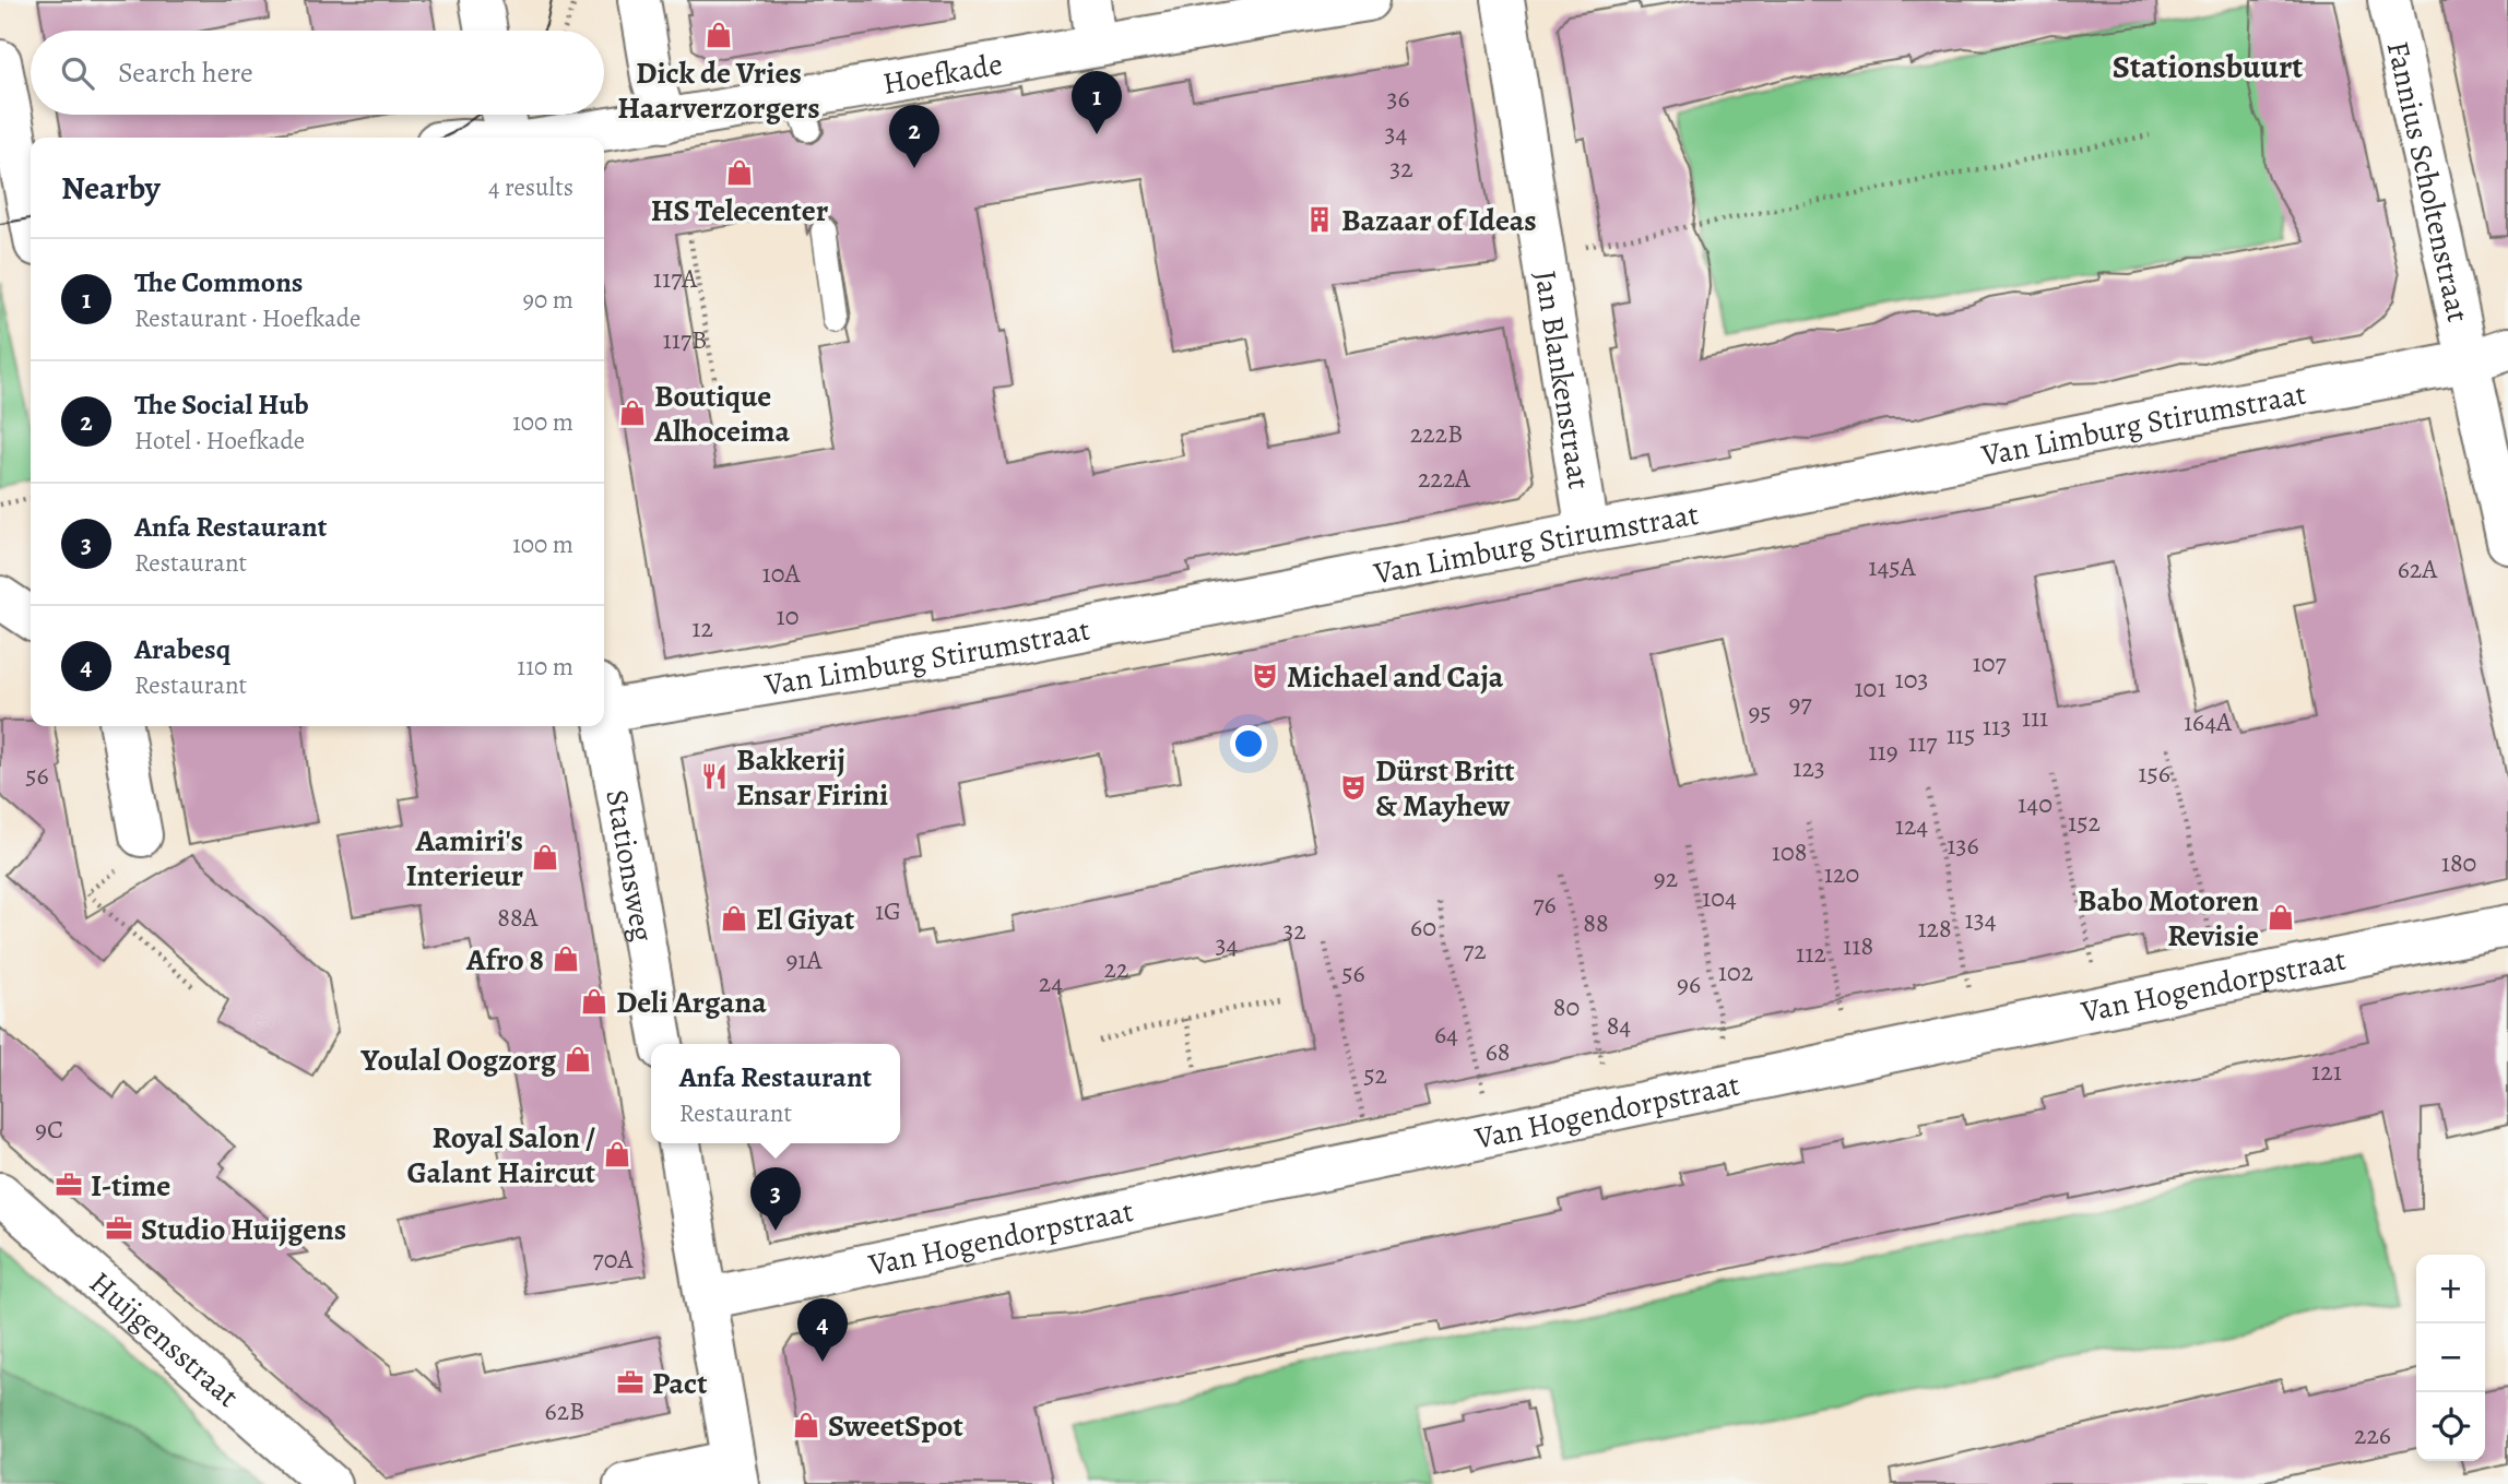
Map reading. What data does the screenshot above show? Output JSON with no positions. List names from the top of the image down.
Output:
{
  "streets": {
    "street": [
      "Hoefkade",
      "Fannius Scholtenstraat",
      "Jan Blankenstraat",
      "Van Limburg Stirumstraat",
      "Stationsweg",
      "Van Hogendorpstraat",
      "Huijgensstraat"
    ]
  },
  "crossings": [
    ["Fannius Scholtenstraat", "Van Limburg Stirumstraat"],
    ["Jan Blankenstraat", "Van Limburg Stirumstraat"]
  ],
  "districts": ["Stationsbuurt"],
  "places": {
    "shop": [
      "Dick de Vries Haarverzorgers",
      "HS Telecenter",
      "Boutique Alhoceima",
      "Aamiri's Interieur",
      "Babo Motoren Revisie",
      "El Giyat",
      "Afro 8",
      "Deli Argana",
      "Youlal Oogzorg",
      "Royal Salon / Galant Haircut",
      "SweetSpot"
    ],
    "building": ["Bazaar of Ideas"],
    "theatre": ["Michael and Caja", "Dürst Britt & Mayhew"],
    "restaurant": ["Bakkerij Ensar Firini"],
    "office": ["I-time", "Studio Huijgens", "Pact"]
  },
  "house_numbers": [
    "36",
    "34",
    "32",
    "117A",
    "117B",
    "222B",
    "222A",
    "145A",
    "62A",
    "10A",
    "10",
    "12",
    "107",
    "103",
    "101",
    "97",
    "95",
    "111",
    "164A",
    "113",
    "115",
    "117",
    "119",
    "123",
    "156",
    "56",
    "140",
    "152",
    "124",
    "136",
    "108",
    "180",
    "120",
    "92",
    "104",
    "76",
    "1G",
    "88A",
    "134",
    "88",
    "60",
    "128",
    "32",
    "34",
    "118",
    "72",
    "112",
    "91A",
    "22",
    "102",
    "56",
    "24",
    "96",
    "80",
    "84",
    "64",
    "68",
    "121",
    "52",
    "9C",
    "70A",
    "62B",
    "226"
  ],
  "page": {
    "search": "Search here",
    "pins": [
      "1",
      "2",
      "3",
      "4"
    ],
    "heading": ["Nearby", "4 results"],
    "list": [
      {
        "mark": "1",
        "name": "The Commons",
        "note": "Restaurant · Hoefkade",
        "value": "90 m"
      },
      {
        "mark": "2",
        "name": "The Social Hub",
        "note": "Hotel · Hoefkade",
        "value": "100 m"
      },
      {
        "mark": "3",
        "name": "Anfa Restaurant",
        "note": "Restaurant",
        "value": "100 m"
      },
      {
        "mark": "4",
        "name": "Arabesq",
        "note": "Restaurant",
        "value": "110 m"
      }
    ],
    "popup": ["Anfa Restaurant", "Restaurant"],
    "map_buttons": ["+", "−"]
  }
}
